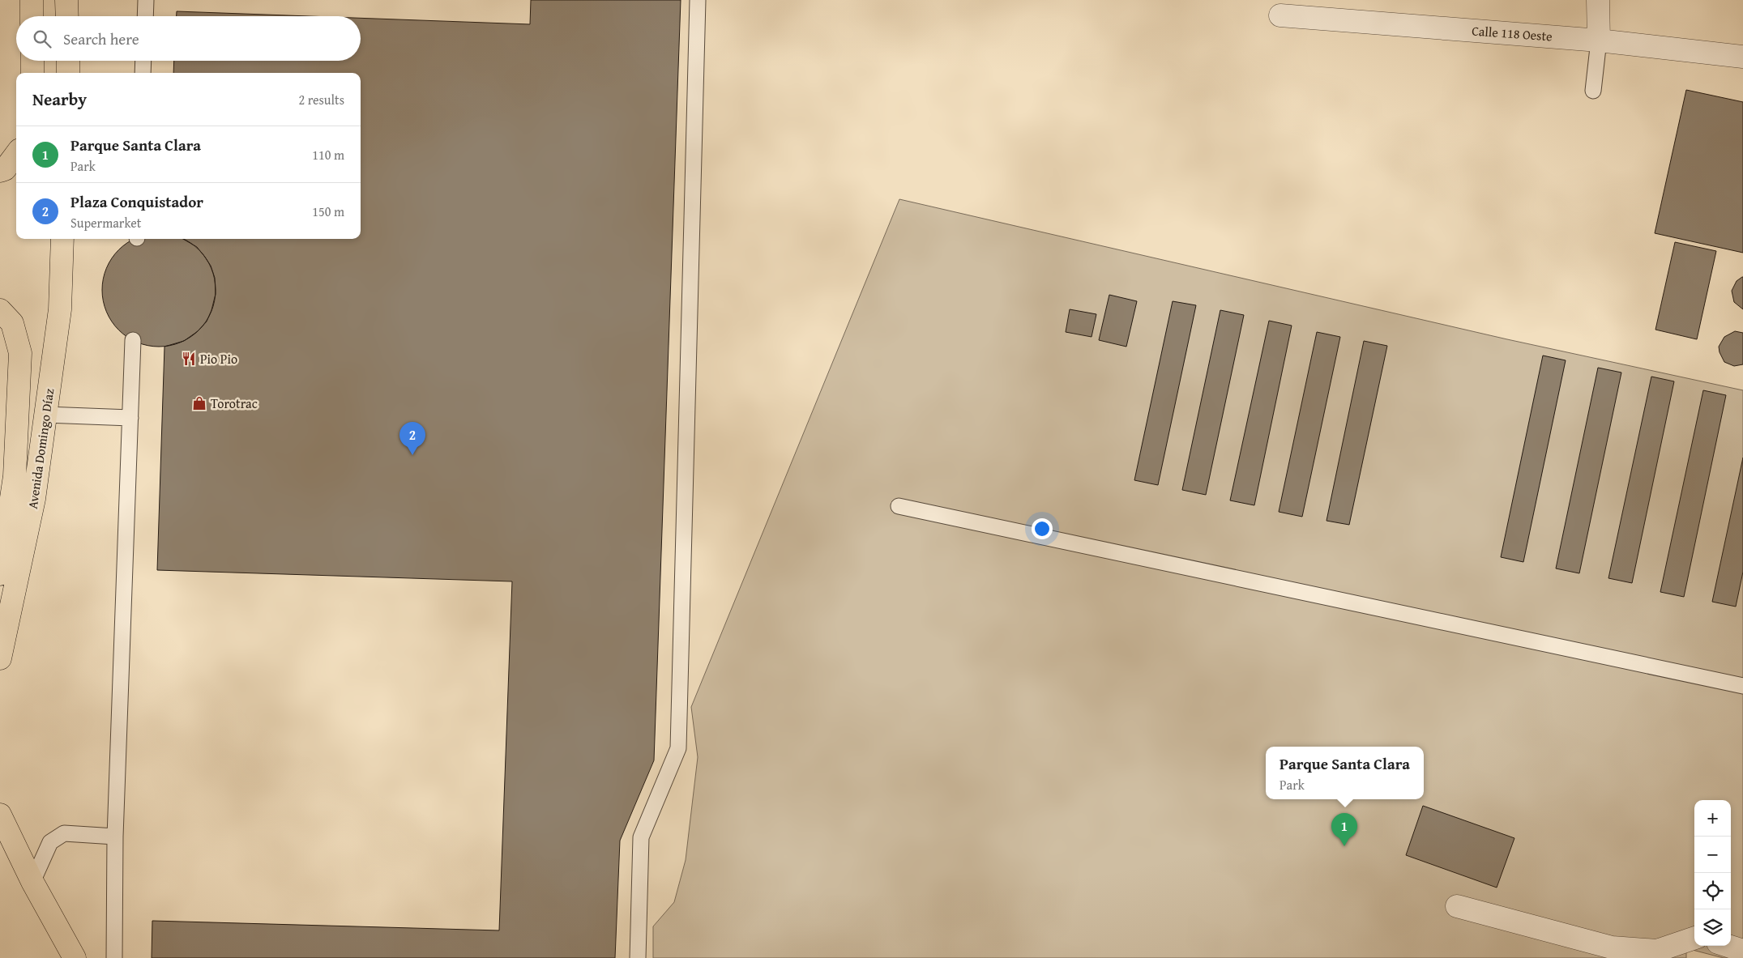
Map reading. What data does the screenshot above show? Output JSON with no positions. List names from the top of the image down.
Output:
{
  "streets": {
    "main road": ["Avenida Domingo Díaz"],
    "street": ["Calle 118 Oeste"]
  },
  "places": {
    "restaurant": ["Pio Pio"],
    "shop": ["Torotrac"]
  },
  "page": {
    "search": "Search here",
    "heading": ["Nearby", "2 results"],
    "list": [
      {
        "mark": "1",
        "name": "Parque Santa Clara",
        "note": "Park",
        "value": "110 m"
      },
      {
        "mark": "2",
        "name": "Plaza Conquistador",
        "note": "Supermarket",
        "value": "150 m"
      }
    ],
    "pins": ["2", "1"],
    "popup": ["Parque Santa Clara", "Park"],
    "map_buttons": ["+", "−"]
  }
}
